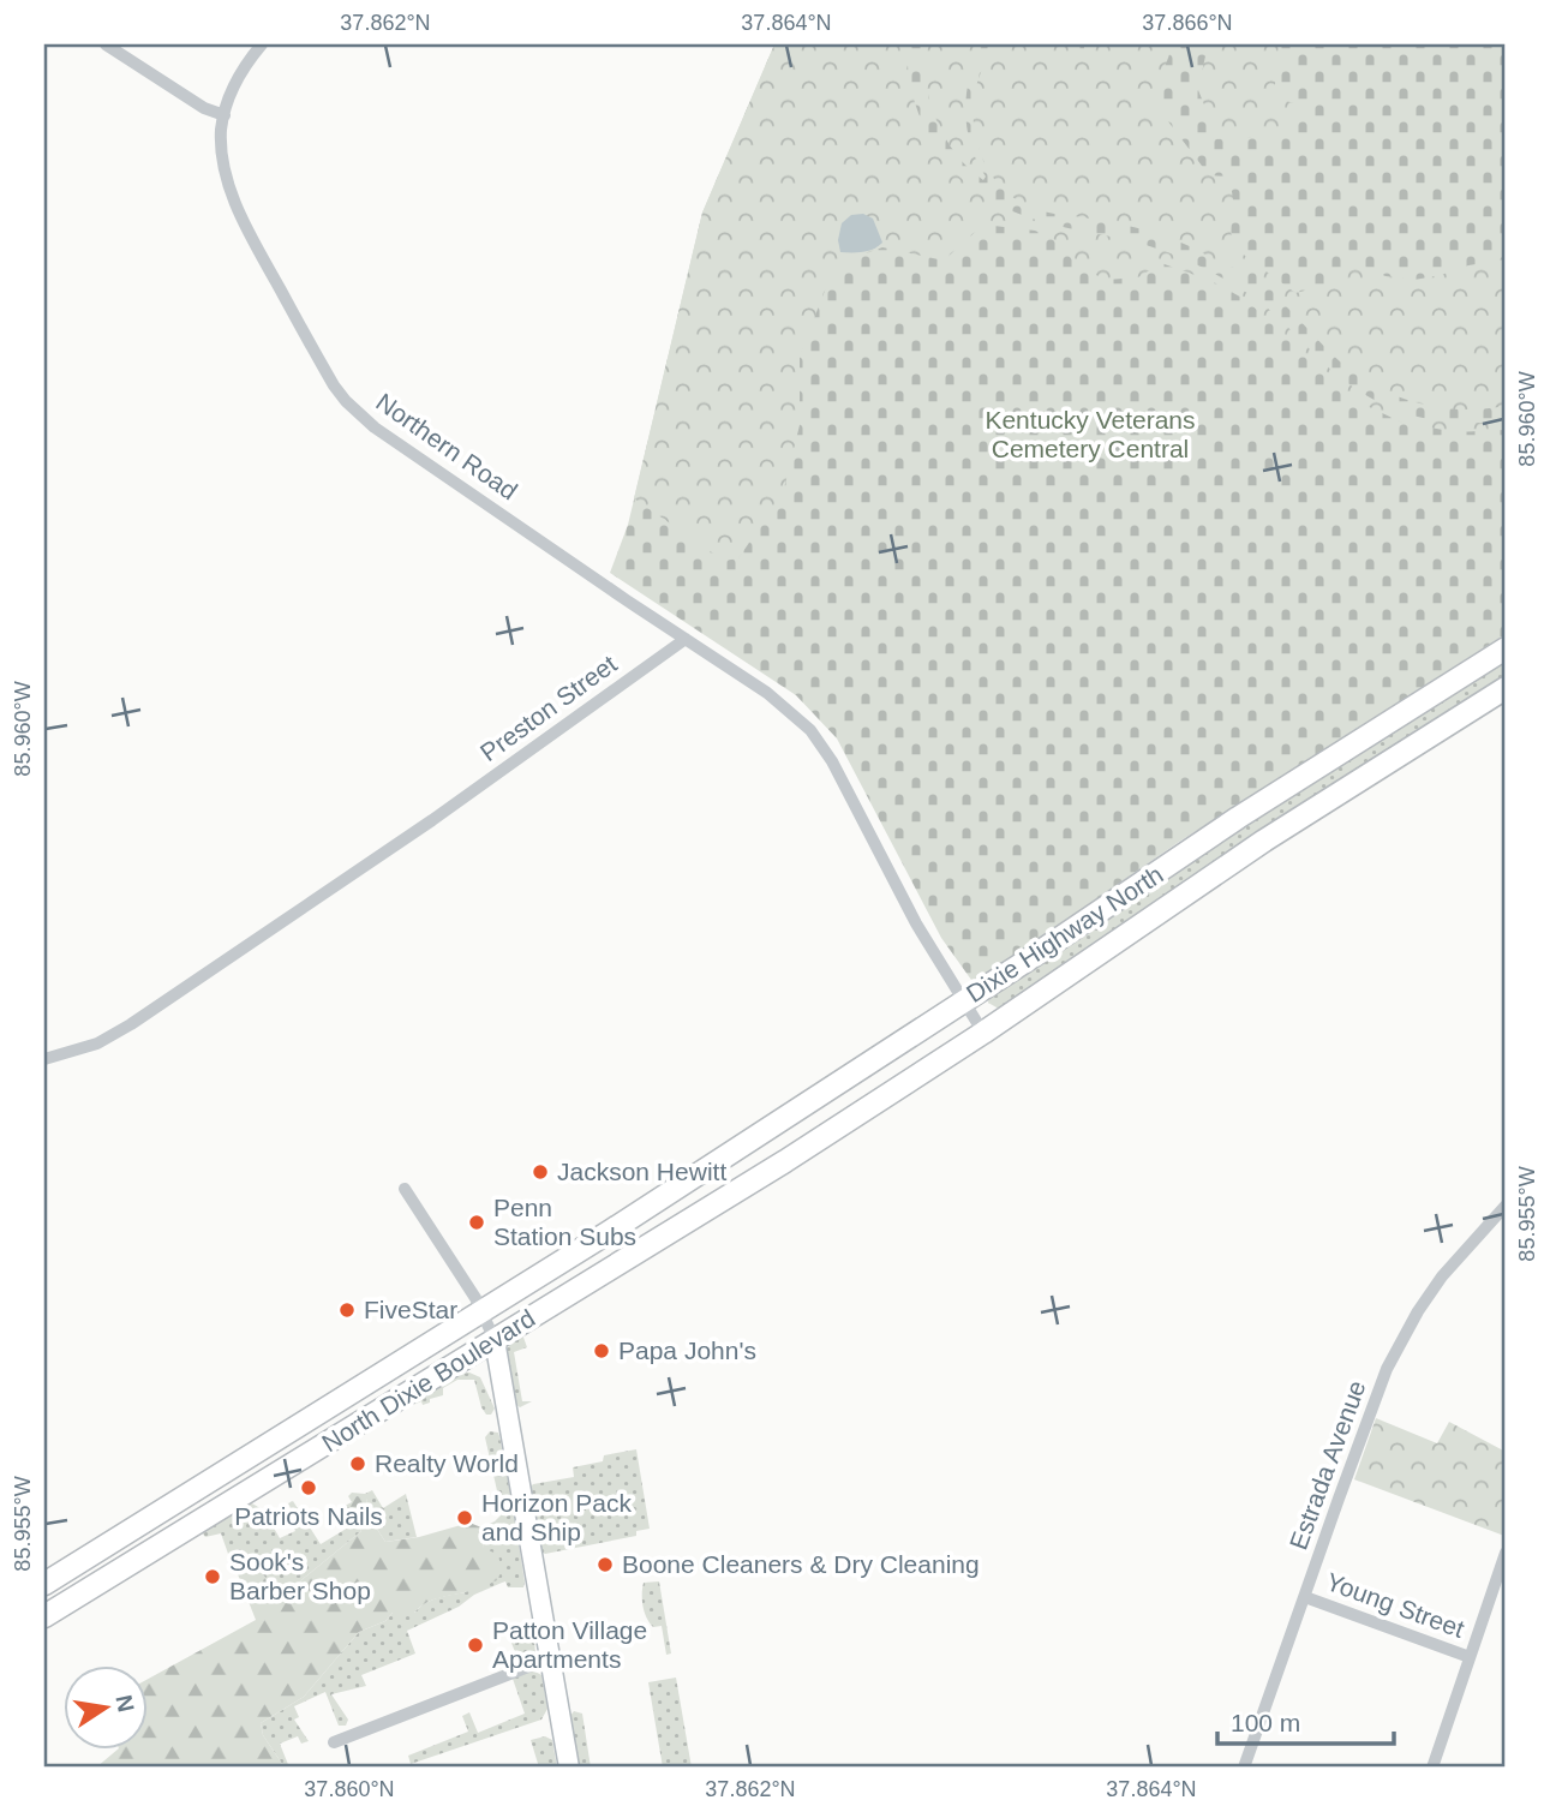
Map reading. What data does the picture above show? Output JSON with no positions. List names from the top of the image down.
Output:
{
  "streets": {
    "highway": ["Dixie Highway North", "North Dixie Boulevard"],
    "street": [
      "Northern Road",
      "Preston Street",
      "Estrada Avenue",
      "Young Street"
    ]
  },
  "crossings": [
    ["Northern Road", "Preston Street"],
    ["Dixie Highway North", "North Dixie Boulevard"],
    ["Estrada Avenue", "Young Street"]
  ],
  "parks": ["Kentucky Veterans Cemetery Central"],
  "places": [
    "Jackson Hewitt",
    "Penn Station Subs",
    "FiveStar",
    "Papa John's",
    "Realty World",
    "Patriots Nails",
    "Horizon Pack and Ship",
    "Boone Cleaners & Dry Cleaning",
    "Sook's Barber Shop",
    "Patton Village Apartments"
  ],
  "scale_bar": "100 m",
  "north": "right",
  "coordinates": [
    "37.862°N",
    "37.864°N",
    "37.866°N",
    "85.960°W",
    "85.955°W",
    "37.860°N"
  ]
}
